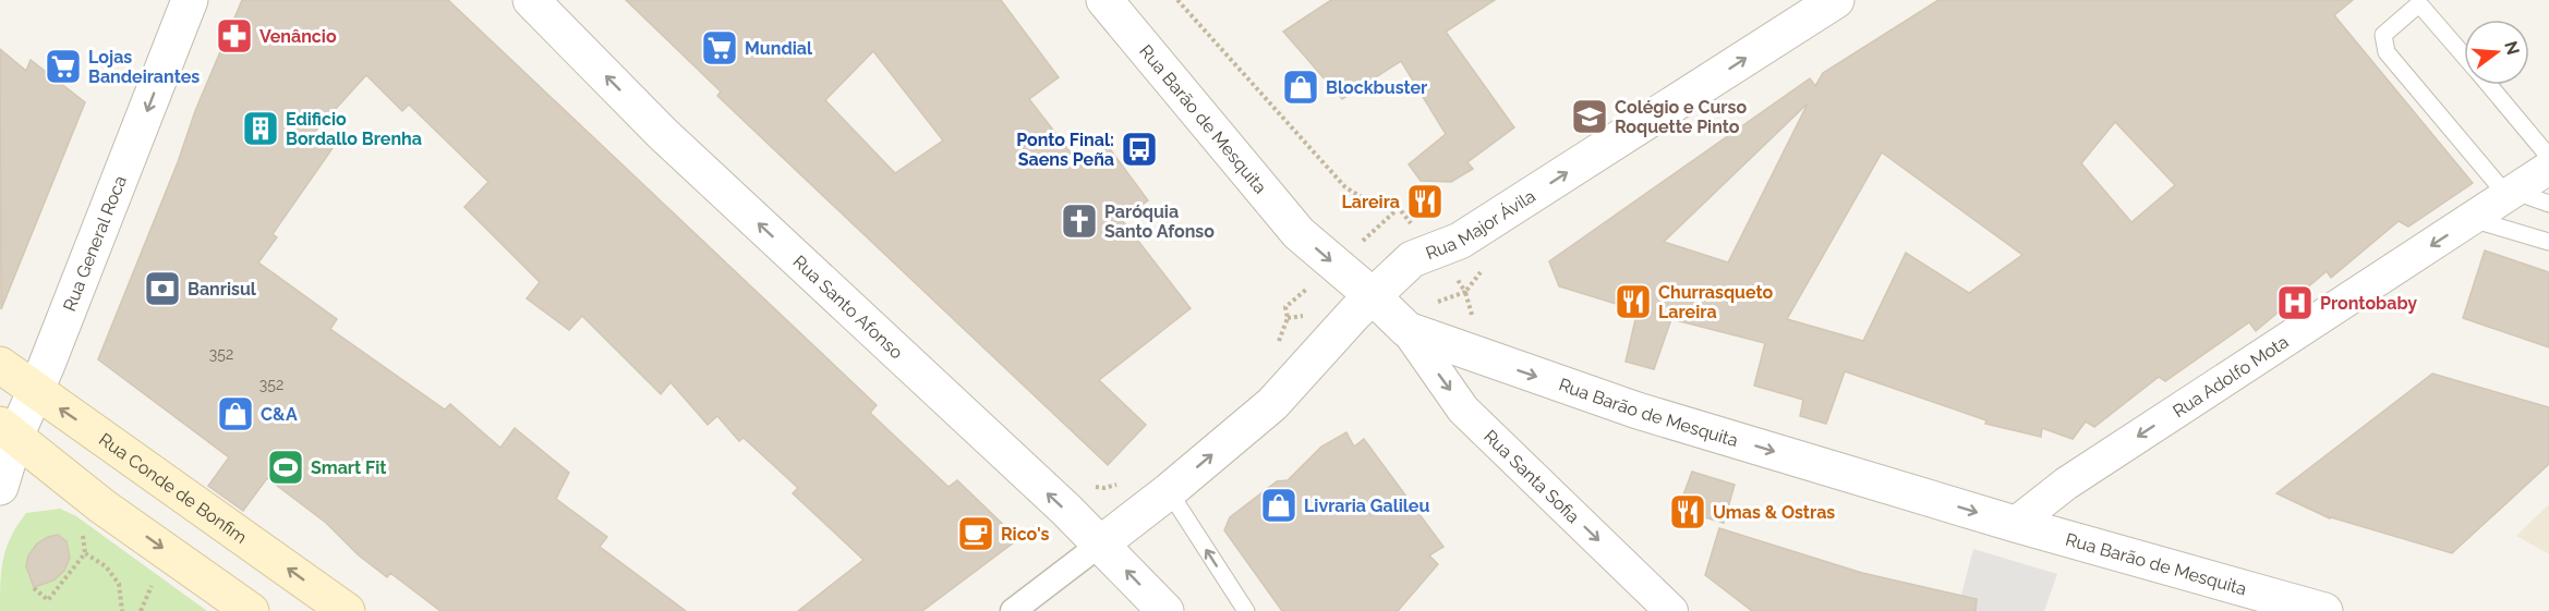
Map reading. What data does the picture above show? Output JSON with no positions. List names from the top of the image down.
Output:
{
  "streets": {
    "main road": ["Rua Conde de Bonfim"],
    "street": [
      "Rua Barão de Mesquita",
      "Rua Major Ávila",
      "Rua General Roca",
      "Rua Santo Afonso",
      "Rua Adolfo Mota",
      "Rua Santa Sofia"
    ]
  },
  "crossings": [
    ["Rua Barão de Mesquita", "Rua Major Ávila"],
    ["Rua Barão de Mesquita", "Rua Adolfo Mota"],
    ["Rua Barão de Mesquita", "Rua Santa Sofia"],
    ["Rua Major Ávila", "Rua Santo Afonso"],
    ["Rua General Roca", "Rua Conde de Bonfim"]
  ],
  "one_way": [
    "Rua Barão de Mesquita",
    "Rua Major Ávila",
    "Rua General Roca",
    "Rua Santo Afonso",
    "Rua Adolfo Mota",
    "Rua Santa Sofia"
  ],
  "places": {
    "pharmacy": ["Venâncio"],
    "supermarket": ["Mundial", "Lojas Bandeirantes"],
    "shop": ["Blockbuster", "C&A", "Livraria Galileu"],
    "school or university": ["Colégio e Curso Roquette Pinto"],
    "building": ["Edificio Bordallo Brenha"],
    "bus stop": ["Ponto Final: Saens Peña"],
    "restaurant": ["Lareira", "Churrasqueto Lareira", "Umas & Ostras"],
    "church": ["Paróquia Santo Afonso"],
    "bank": ["Banrisul"],
    "hospital": ["Prontobaby"],
    "sports": ["Smart Fit"],
    "cafe": ["Rico's"]
  },
  "house_numbers": ["352", "352"],
  "north": "right"
}
